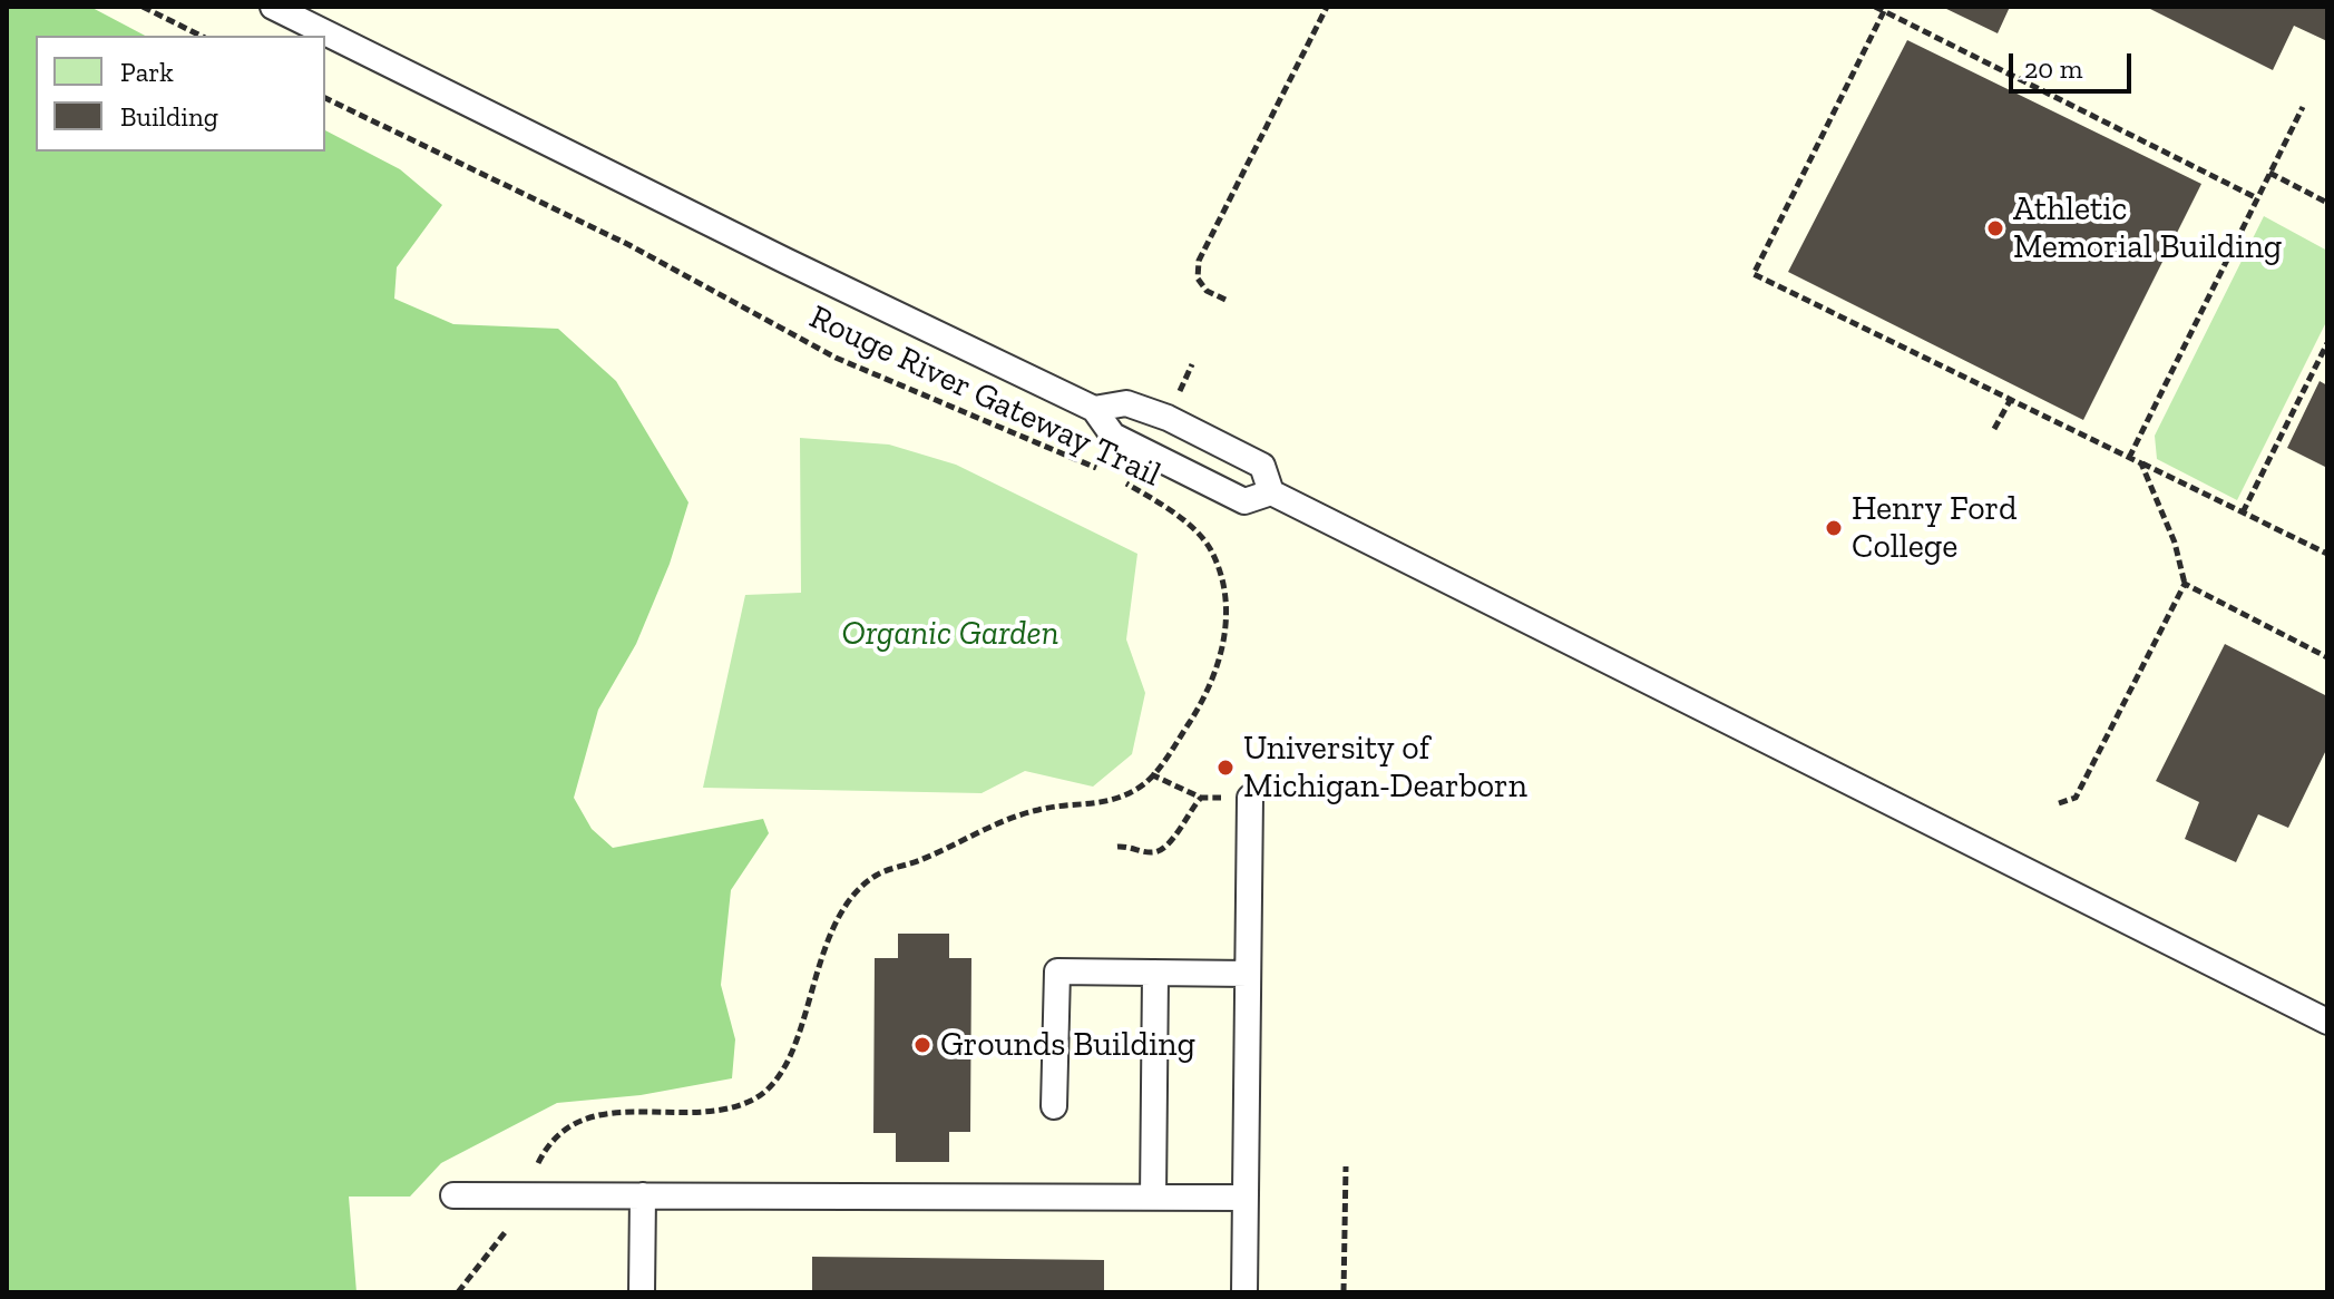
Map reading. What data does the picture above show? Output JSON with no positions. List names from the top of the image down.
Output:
{
  "streets": {
    "path": ["Rouge River Gateway Trail"]
  },
  "parks": ["Organic Garden"],
  "places": [
    "Athletic Memorial Building",
    "Henry Ford College",
    "University of Michigan-Dearborn",
    "Grounds Building"
  ],
  "legend": ["Park", "Building"],
  "scale_bar": "20 m"
}
